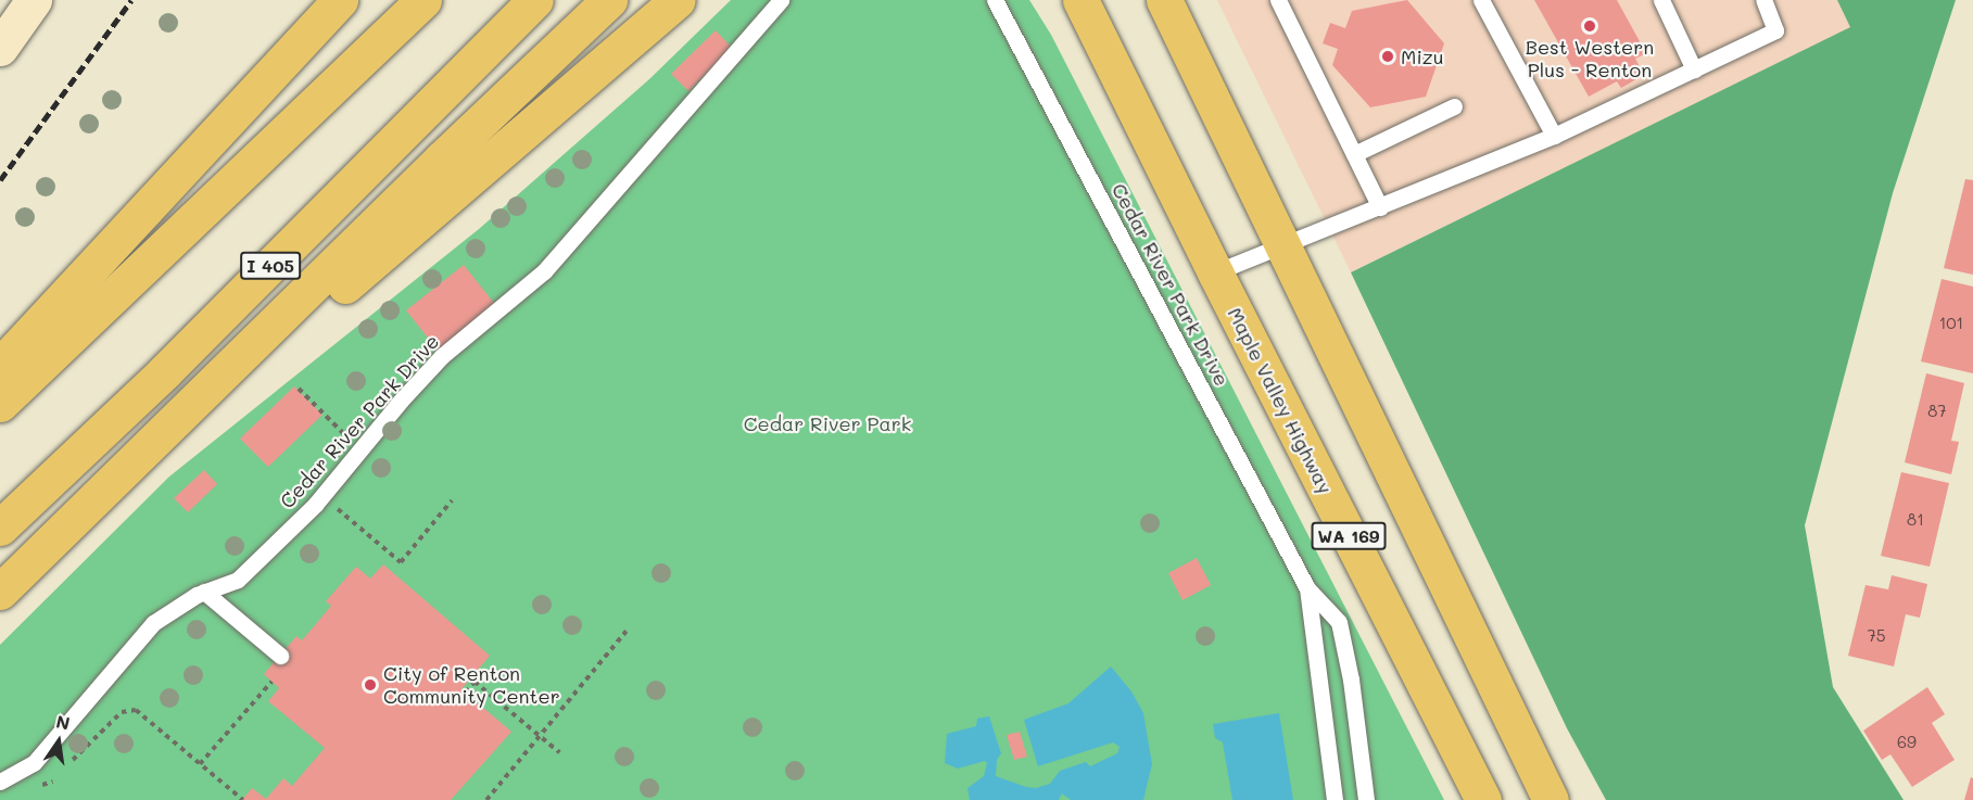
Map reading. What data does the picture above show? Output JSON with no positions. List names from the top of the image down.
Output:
{
  "streets": {
    "main road": ["I 405", "Maple Valley Highway", "WA 169"],
    "lane": ["Cedar River Park Drive"]
  },
  "parks": ["Cedar River Park"],
  "places": ["Best Western Plus - Renton", "Mizu", "City of Renton Community Center"],
  "house_numbers": [
    "101",
    "87",
    "81",
    "75",
    "69"
  ],
  "north": "top"
}
